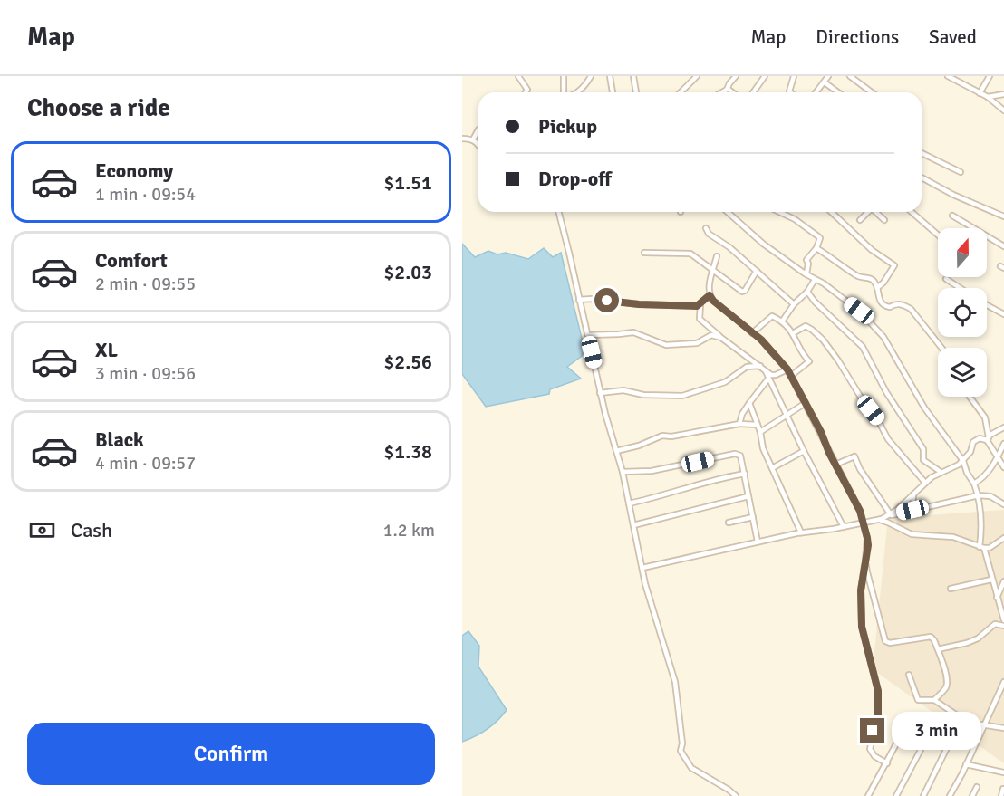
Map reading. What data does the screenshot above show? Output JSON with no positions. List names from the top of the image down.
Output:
{
  "north": "top",
  "page": {
    "header": "Map",
    "nav": ["Map", "Directions", "Saved"],
    "heading": "Choose a ride",
    "banner": ["Pickup", "Drop-off"],
    "list": [
      {
        "name": "Economy",
        "note": "1 min · 09:54",
        "value": "$1.51"
      },
      {
        "name": "Comfort",
        "note": "2 min · 09:55",
        "value": "$2.03"
      },
      {
        "name": "XL",
        "note": "3 min · 09:56",
        "value": "$2.56"
      },
      {
        "name": "Black",
        "note": "4 min · 09:57",
        "value": "$1.38"
      }
    ],
    "pay": ["Cash", "1.2 km"],
    "buttons": "Confirm",
    "bubble": "3 min"
  }
}
